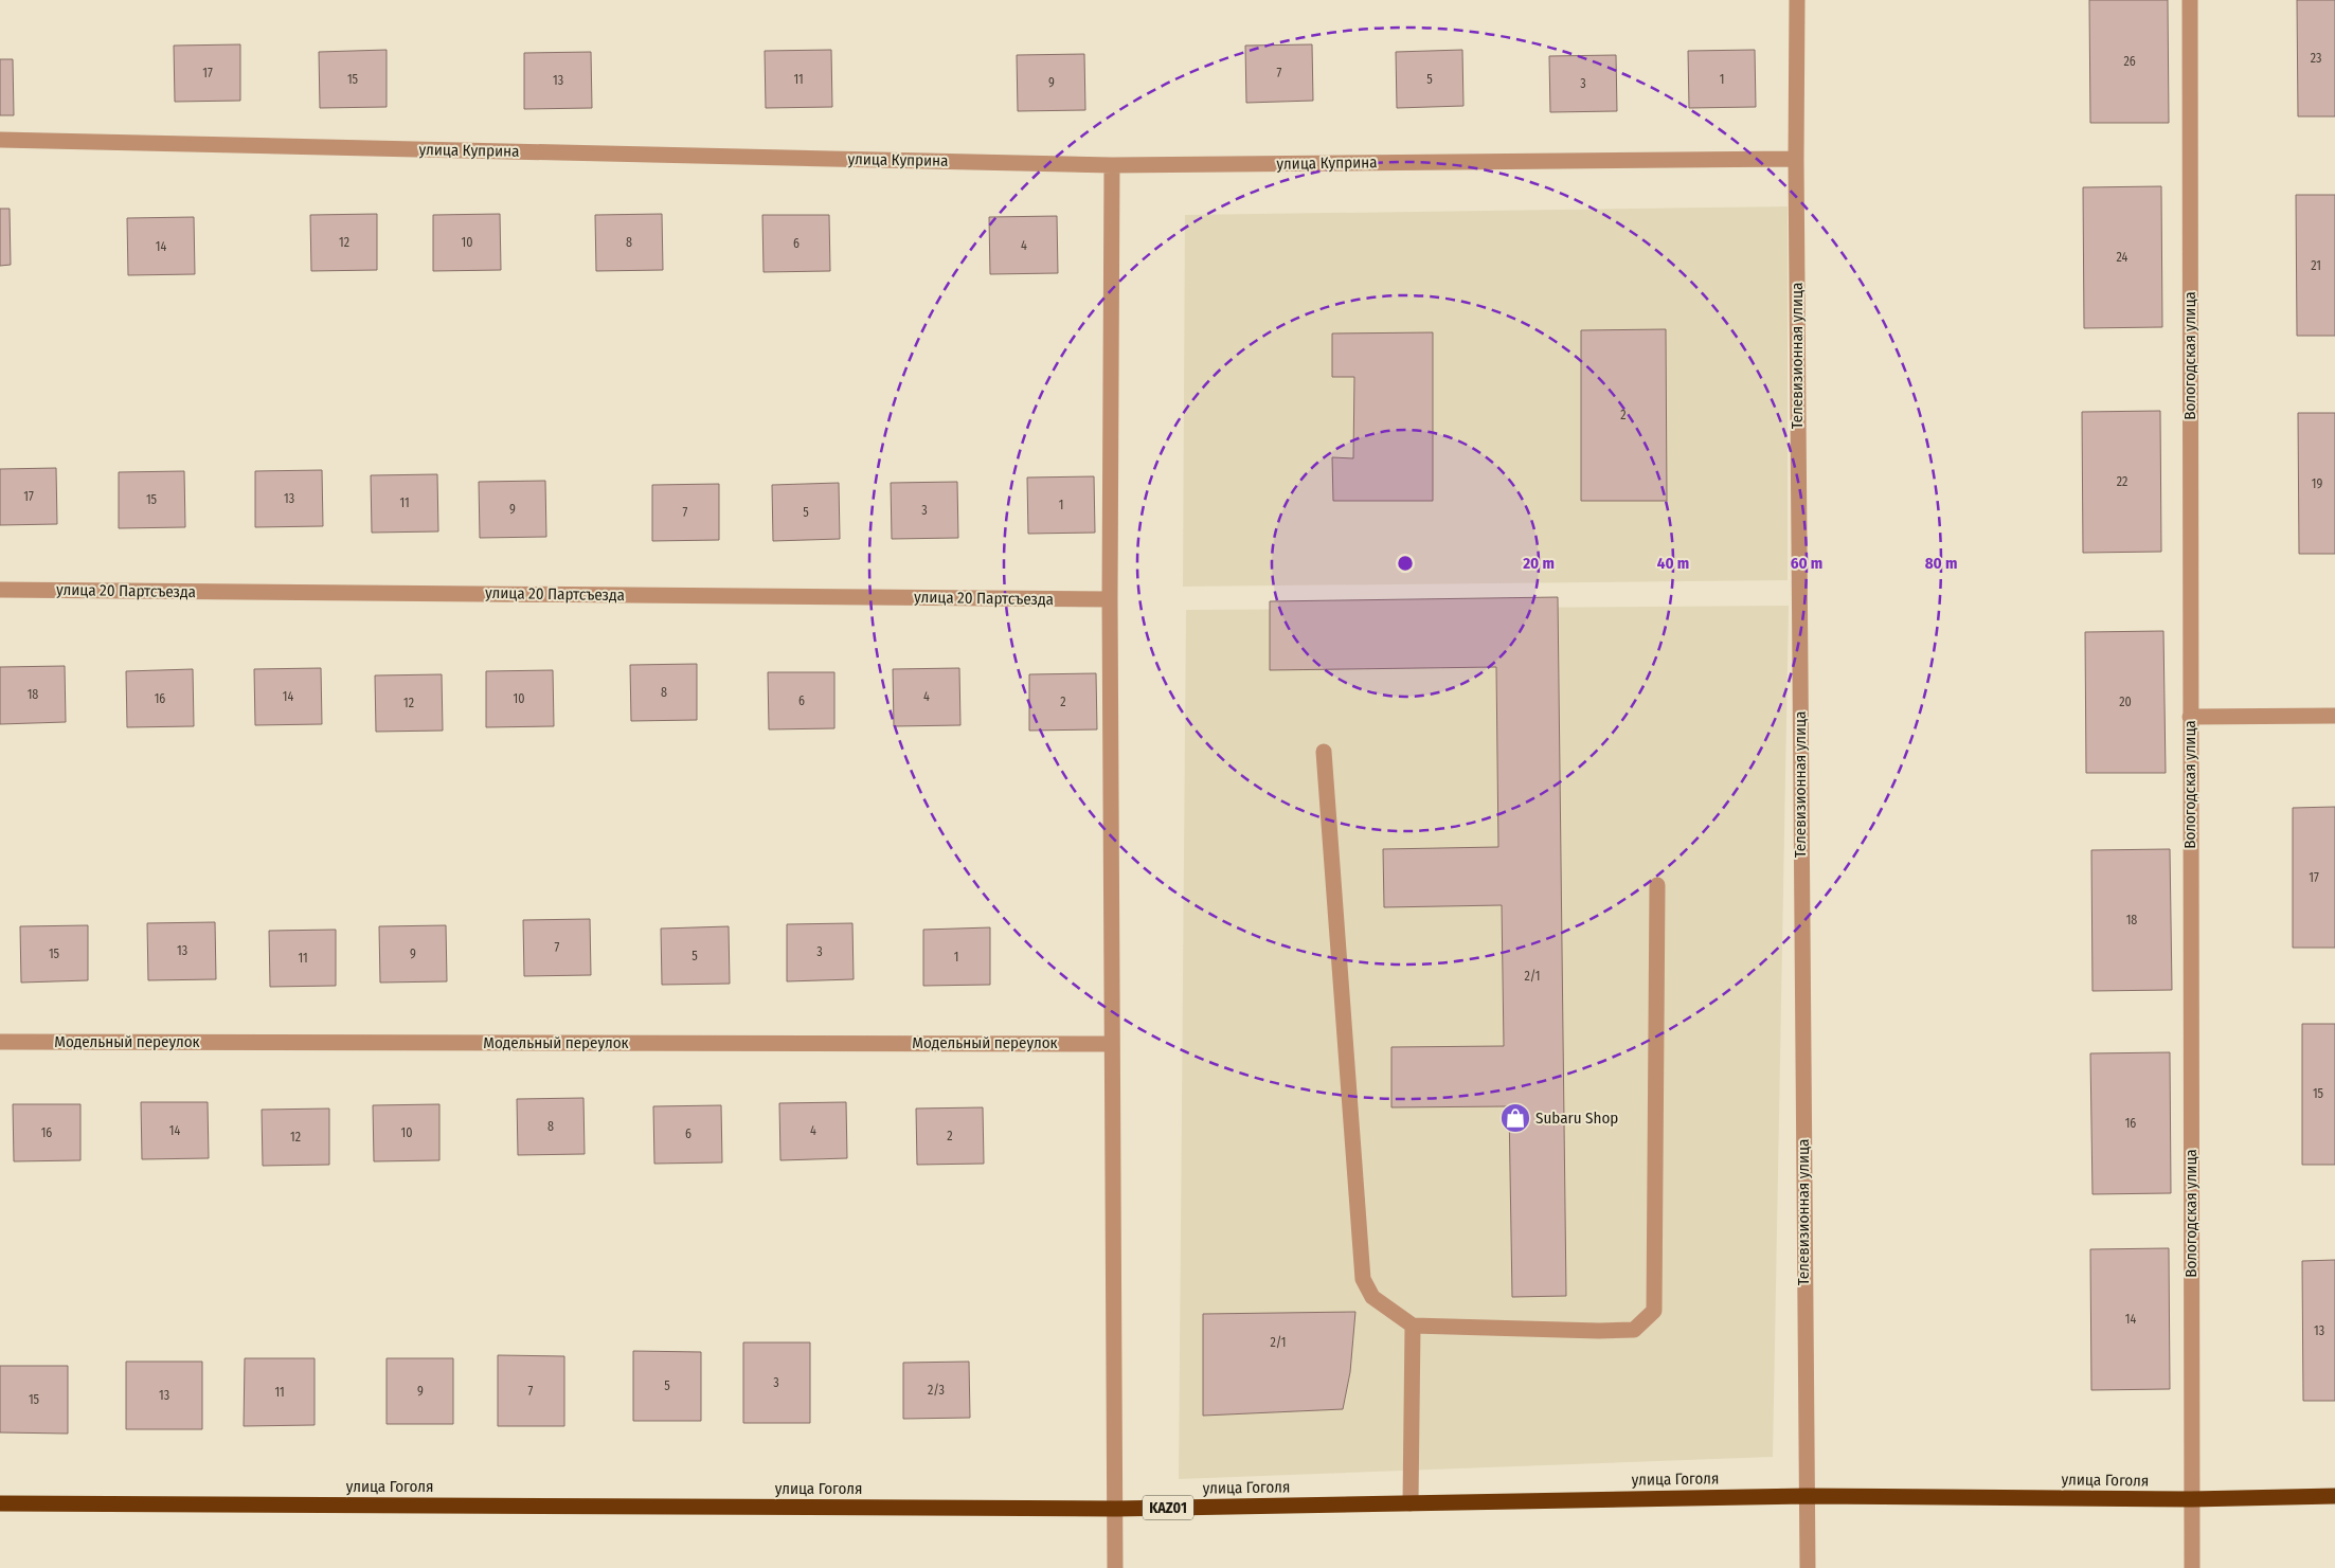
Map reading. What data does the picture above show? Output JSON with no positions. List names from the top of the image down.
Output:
{
  "streets": {
    "highway": ["улица Гоголя", "KАZ01"],
    "street": [
      "улица Куприна",
      "Телевизионная улица",
      "Вологодская улица",
      "улица 20 Партсъезда",
      "Модельный переулок"
    ]
  },
  "crossings": [
    ["улица Куприна", "Телевизионная улица"],
    ["Телевизионная улица", "улица Гоголя"],
    ["Вологодская улица", "улица Гоголя"]
  ],
  "places": {
    "shop": ["Subaru Shop"]
  },
  "house_numbers": [
    "23",
    "26",
    "17",
    "7",
    "15",
    "11",
    "5",
    "1",
    "13",
    "9",
    "3",
    "12",
    "10",
    "8",
    "6",
    "4",
    "14",
    "24",
    "21",
    "2",
    "22",
    "19",
    "17",
    "13",
    "15",
    "11",
    "1",
    "9",
    "3",
    "7",
    "5",
    "8",
    "18",
    "14",
    "4",
    "16",
    "10",
    "6",
    "2",
    "20",
    "12",
    "17",
    "18",
    "7",
    "13",
    "3",
    "15",
    "9",
    "5",
    "1",
    "11",
    "2/1",
    "15",
    "16",
    "8",
    "14",
    "4",
    "16",
    "10",
    "6",
    "2",
    "12",
    "14",
    "13",
    "2/1",
    "3",
    "5",
    "2/3",
    "9",
    "7",
    "11",
    "13",
    "15"
  ],
  "rings": [
    "20 m",
    "40 m",
    "60 m",
    "80 m"
  ]
}
